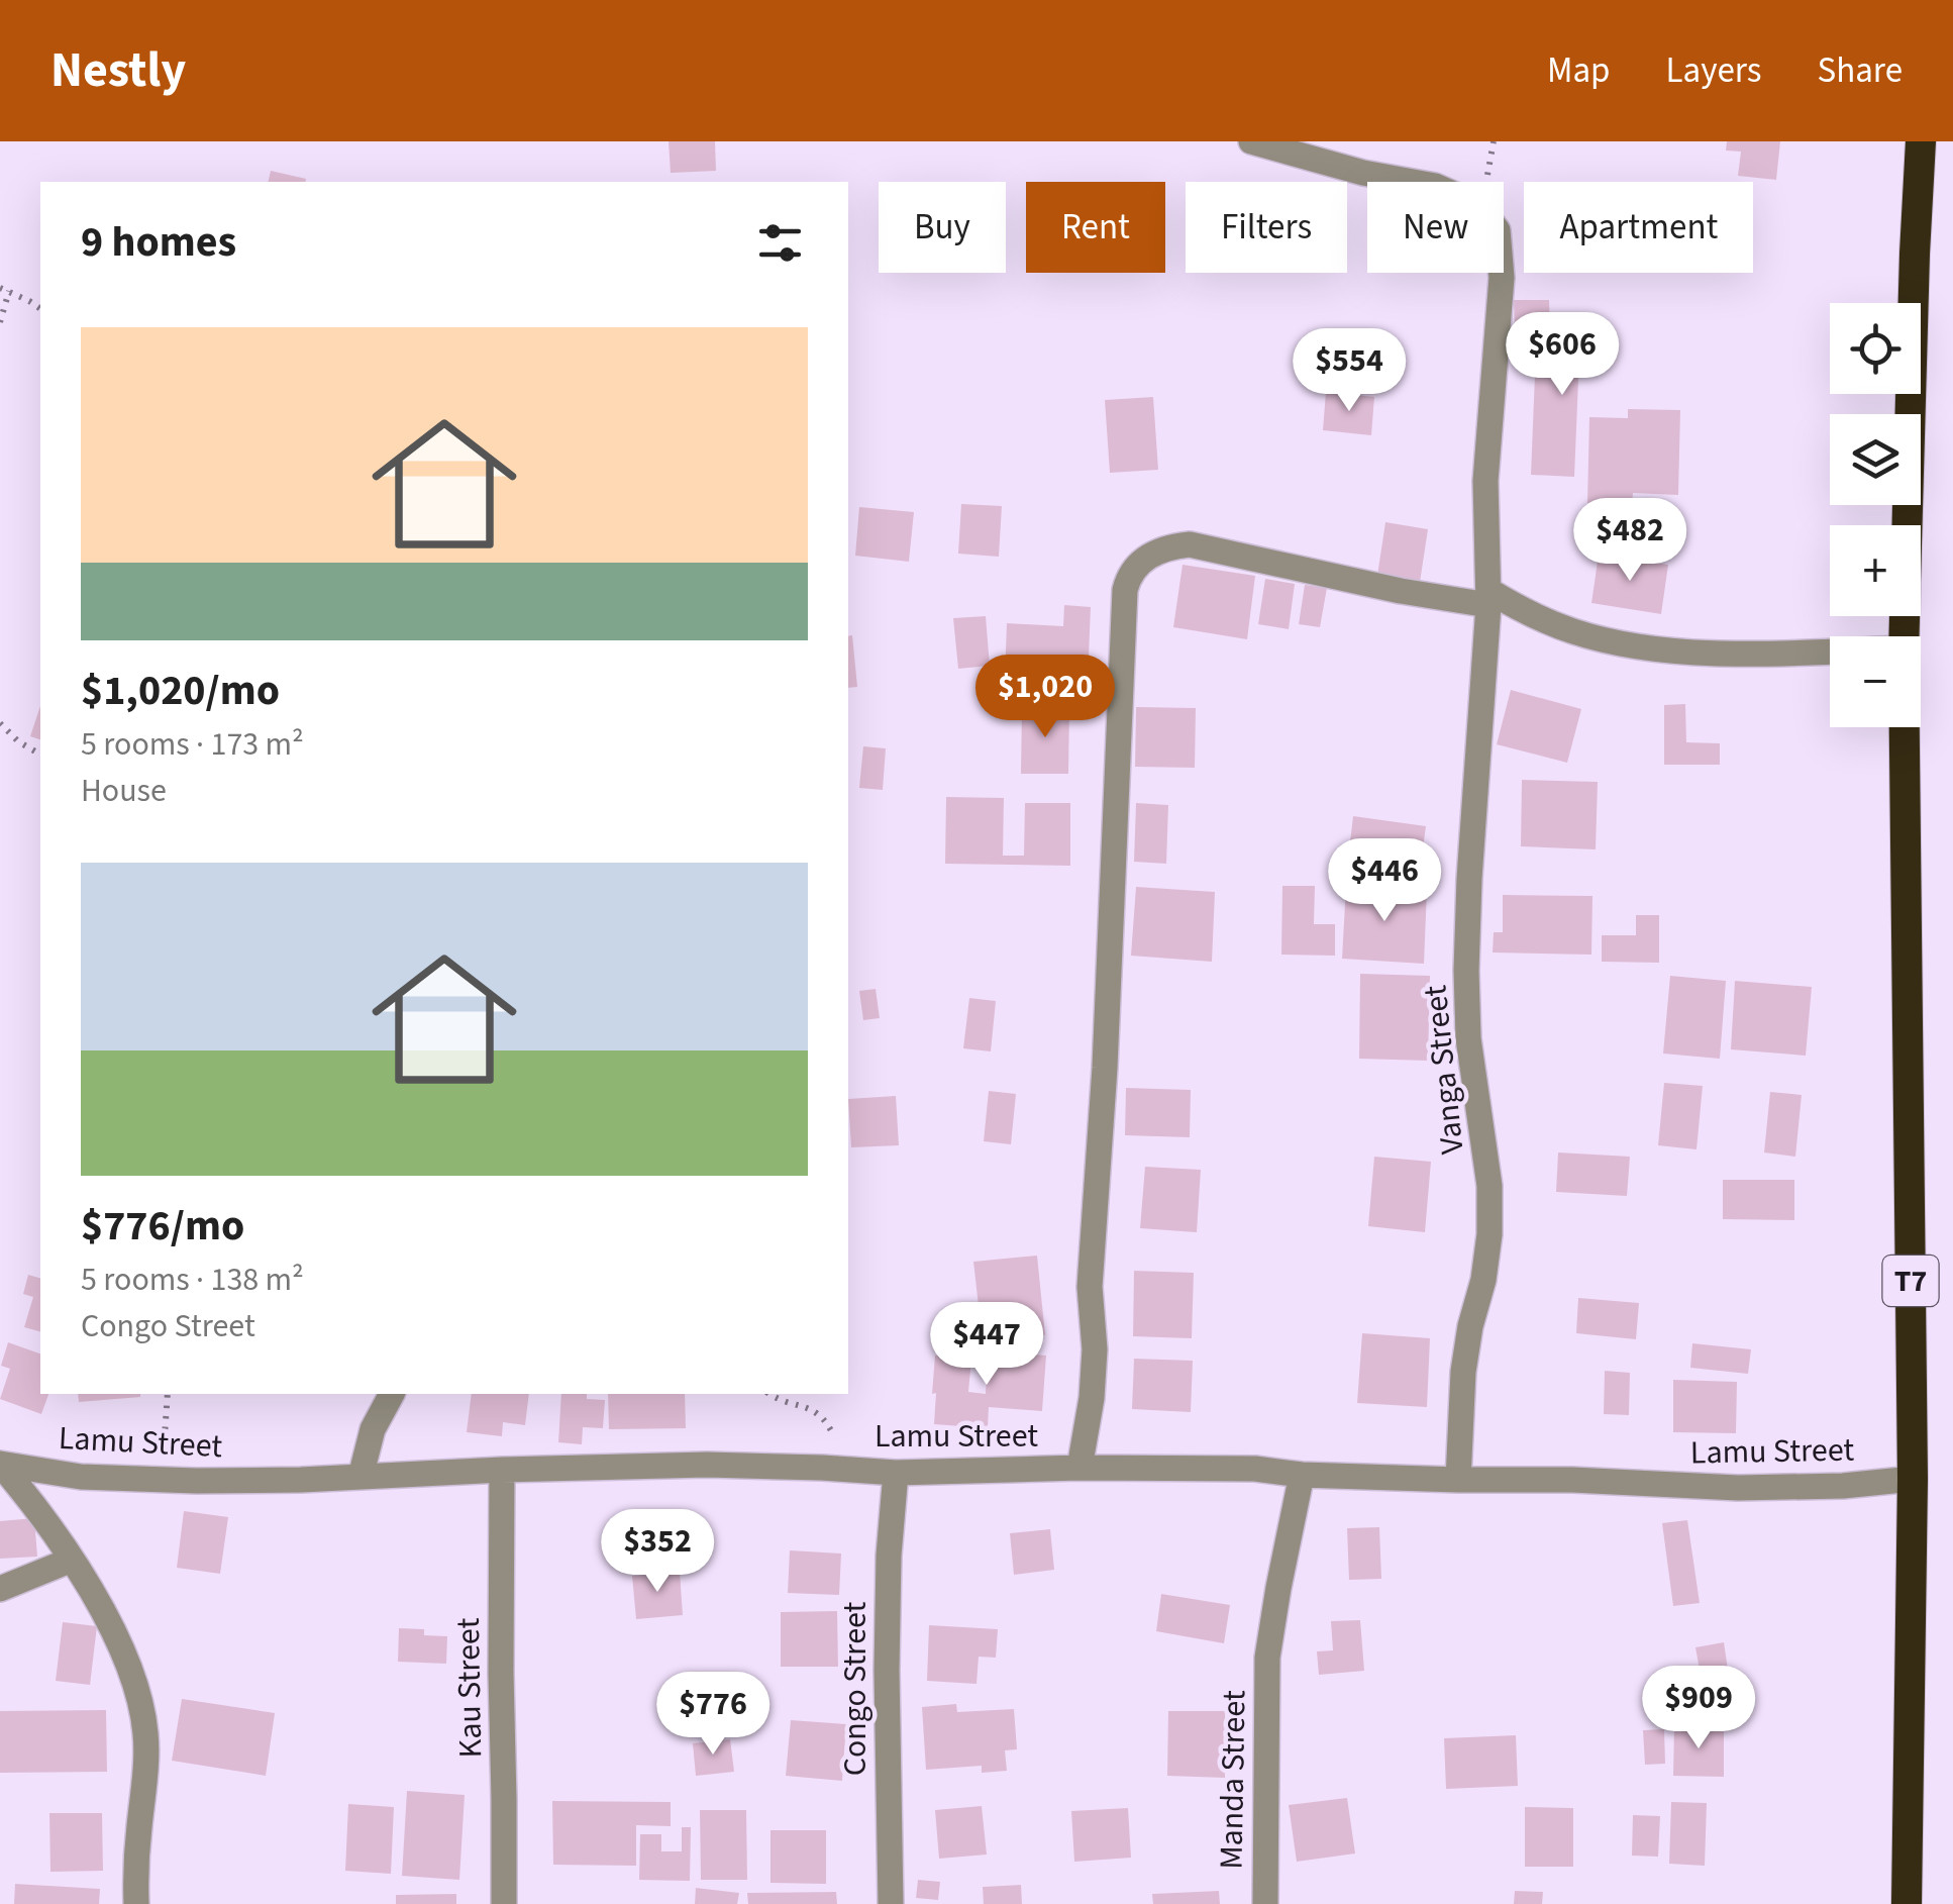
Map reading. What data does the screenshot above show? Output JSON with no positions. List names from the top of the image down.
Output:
{
  "streets": {
    "highway": ["T7"],
    "street": [
      "Vanga Street",
      "Lamu Street",
      "Kau Street",
      "Congo Street",
      "Manda Street"
    ]
  },
  "crossings": [
    ["Vanga Street", "Lamu Street"],
    ["T7", "Lamu Street"],
    ["Lamu Street", "Kau Street"],
    ["Lamu Street", "Congo Street"],
    ["Lamu Street", "Manda Street"]
  ],
  "page": {
    "header": "Nestly",
    "nav": ["Map", "Layers", "Share"],
    "chip": [
      "Buy",
      "Rent",
      "Filters",
      "New",
      "Apartment"
    ],
    "heading": "9 homes",
    "map_buttons": ["+", "−"],
    "list": [
      {
        "name": "$1,020/mo",
        "note": "5 rooms · 173 m² · House"
      },
      {
        "name": "$776/mo",
        "note": "5 rooms · 138 m² · Congo Street"
      }
    ],
    "price": [
      "$606",
      "$554",
      "$482",
      "$1,020",
      "$446",
      "$447",
      "$352",
      "$909",
      "$776"
    ]
  }
}
